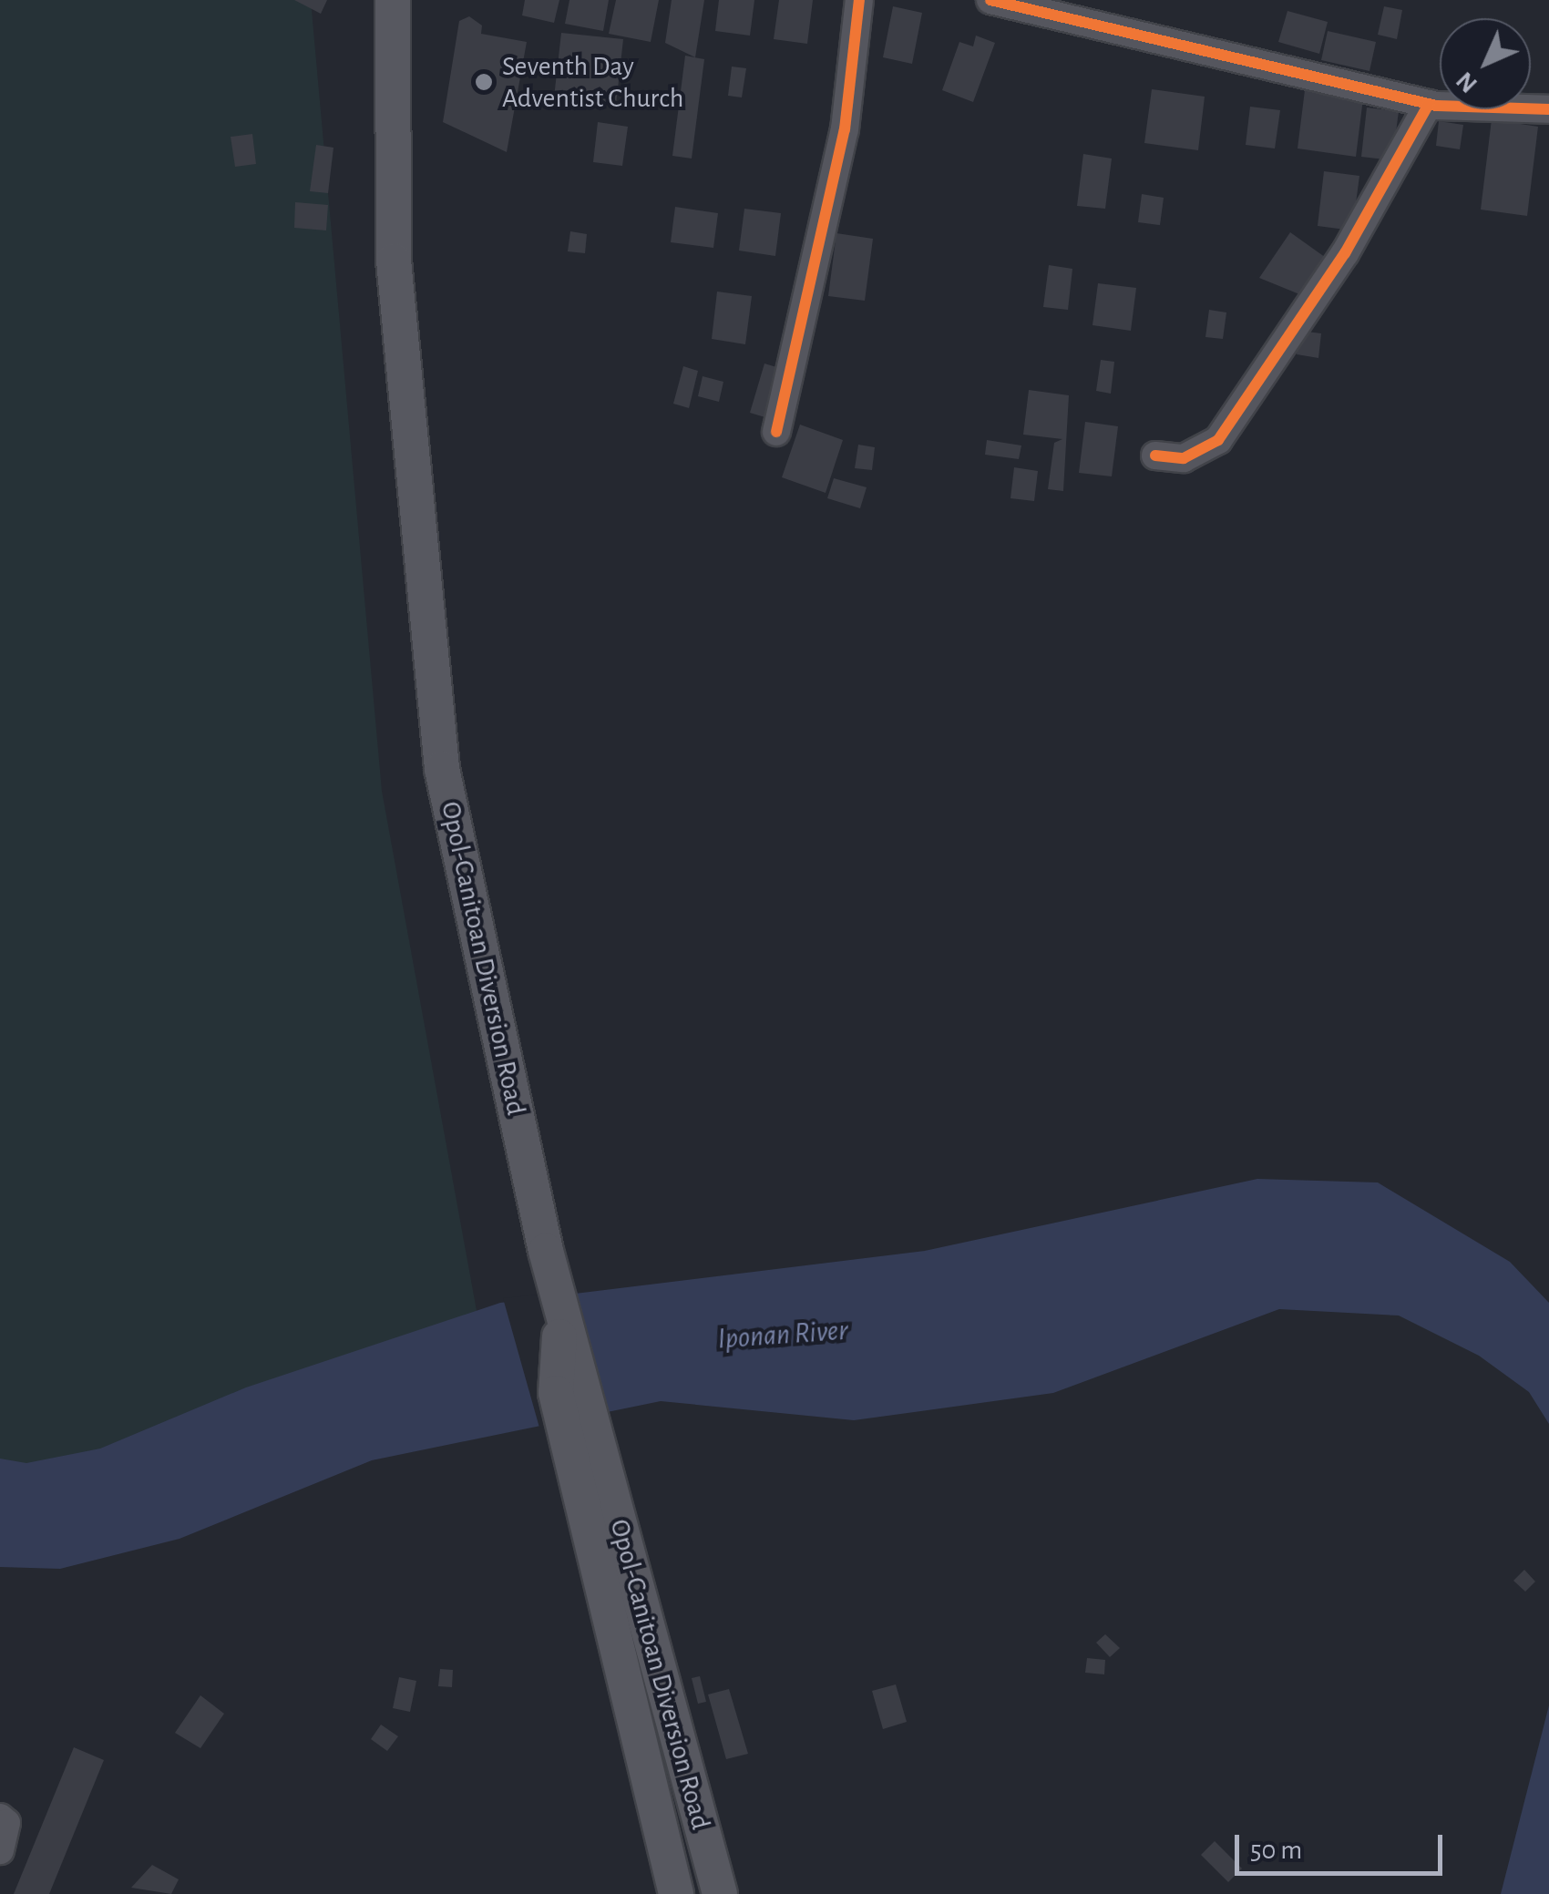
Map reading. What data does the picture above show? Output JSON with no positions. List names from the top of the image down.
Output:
{
  "streets": {
    "main road": ["Opol-Canitoan Diversion Road"]
  },
  "water": ["Iponan River"],
  "places": ["Seventh Day Adventist Church"],
  "scale_bar": "50 m",
  "north": "bottom left"
}
